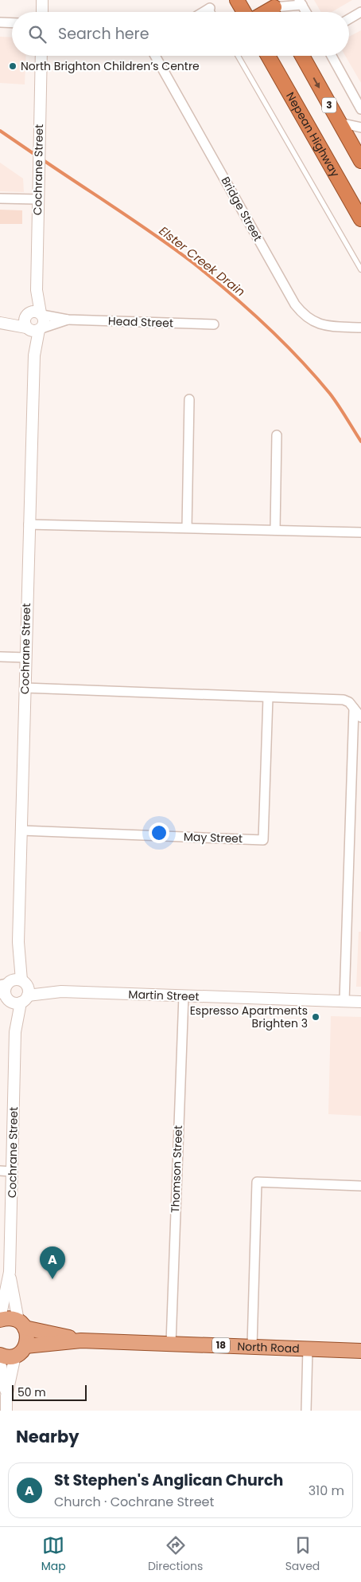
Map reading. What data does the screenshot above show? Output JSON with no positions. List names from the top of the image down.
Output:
{
  "streets": {
    "highway": ["3", "Nepean Highway"],
    "main road": ["18", "North Road"],
    "street": [
      "Cochrane Street",
      "Bridge Street",
      "Head Street",
      "May Street",
      "Martin Street",
      "Thomson Street"
    ]
  },
  "crossings": [
    ["Cochrane Street", "Head Street"],
    ["Cochrane Street", "May Street"],
    ["Cochrane Street", "Martin Street"],
    ["Cochrane Street", "18"],
    ["Cochrane Street", "North Road"],
    ["Martin Street", "Thomson Street"],
    ["Thomson Street", "North Road"],
    ["18", "North Road"]
  ],
  "water": ["Elster Creek Drain"],
  "places": ["North Brighton Children’s Centre", "Espresso Apartments Brighten 3"],
  "scale_bar": "50 m",
  "page": {
    "search": "Search here",
    "pins": "A",
    "scale": "50 m",
    "heading": "Nearby",
    "list": [
      {
        "mark": "A",
        "name": "St Stephen's Anglican Church",
        "note": "Church · Cochrane Street",
        "value": "310 m"
      }
    ],
    "nav": ["Map", "Directions", "Saved"]
  }
}
